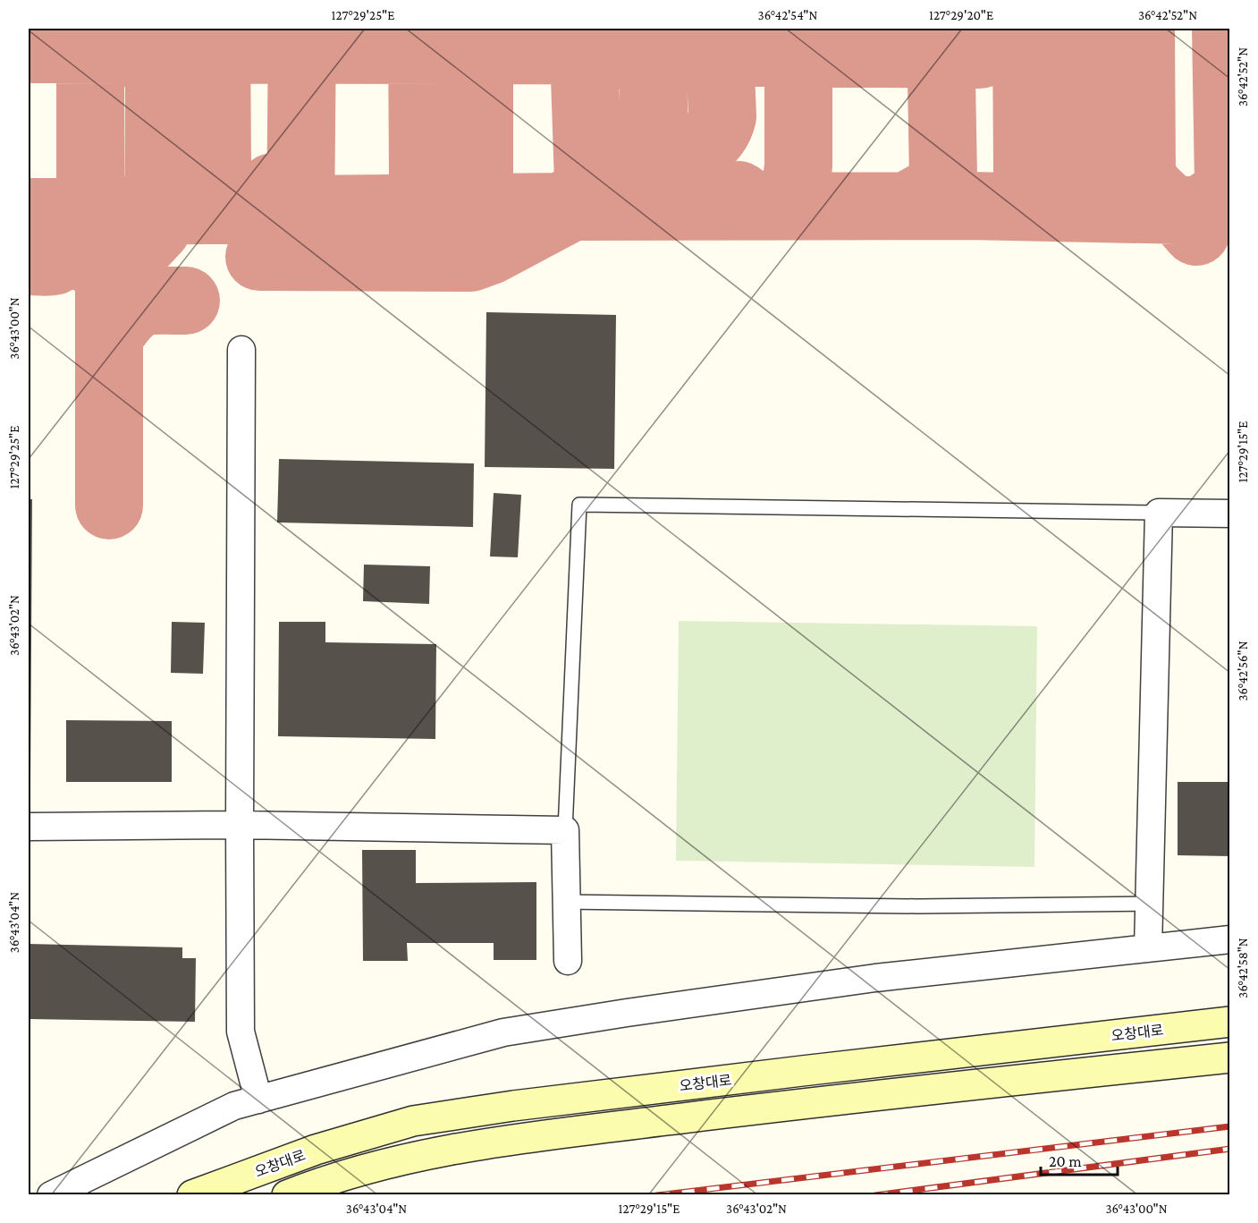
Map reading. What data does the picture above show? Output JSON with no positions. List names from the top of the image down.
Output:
{
  "streets": {
    "main road": ["오창대로"]
  },
  "scale_bar": "20 m",
  "coordinates": [
    "127°29'25\"E",
    "36°42'54\"N",
    "127°29'20\"E",
    "36°42'52\"N",
    "36°43'00\"N",
    "127°29'15\"E",
    "36°43'02\"N",
    "36°42'56\"N",
    "36°43'04\"N",
    "36°42'58\"N"
  ]
}
